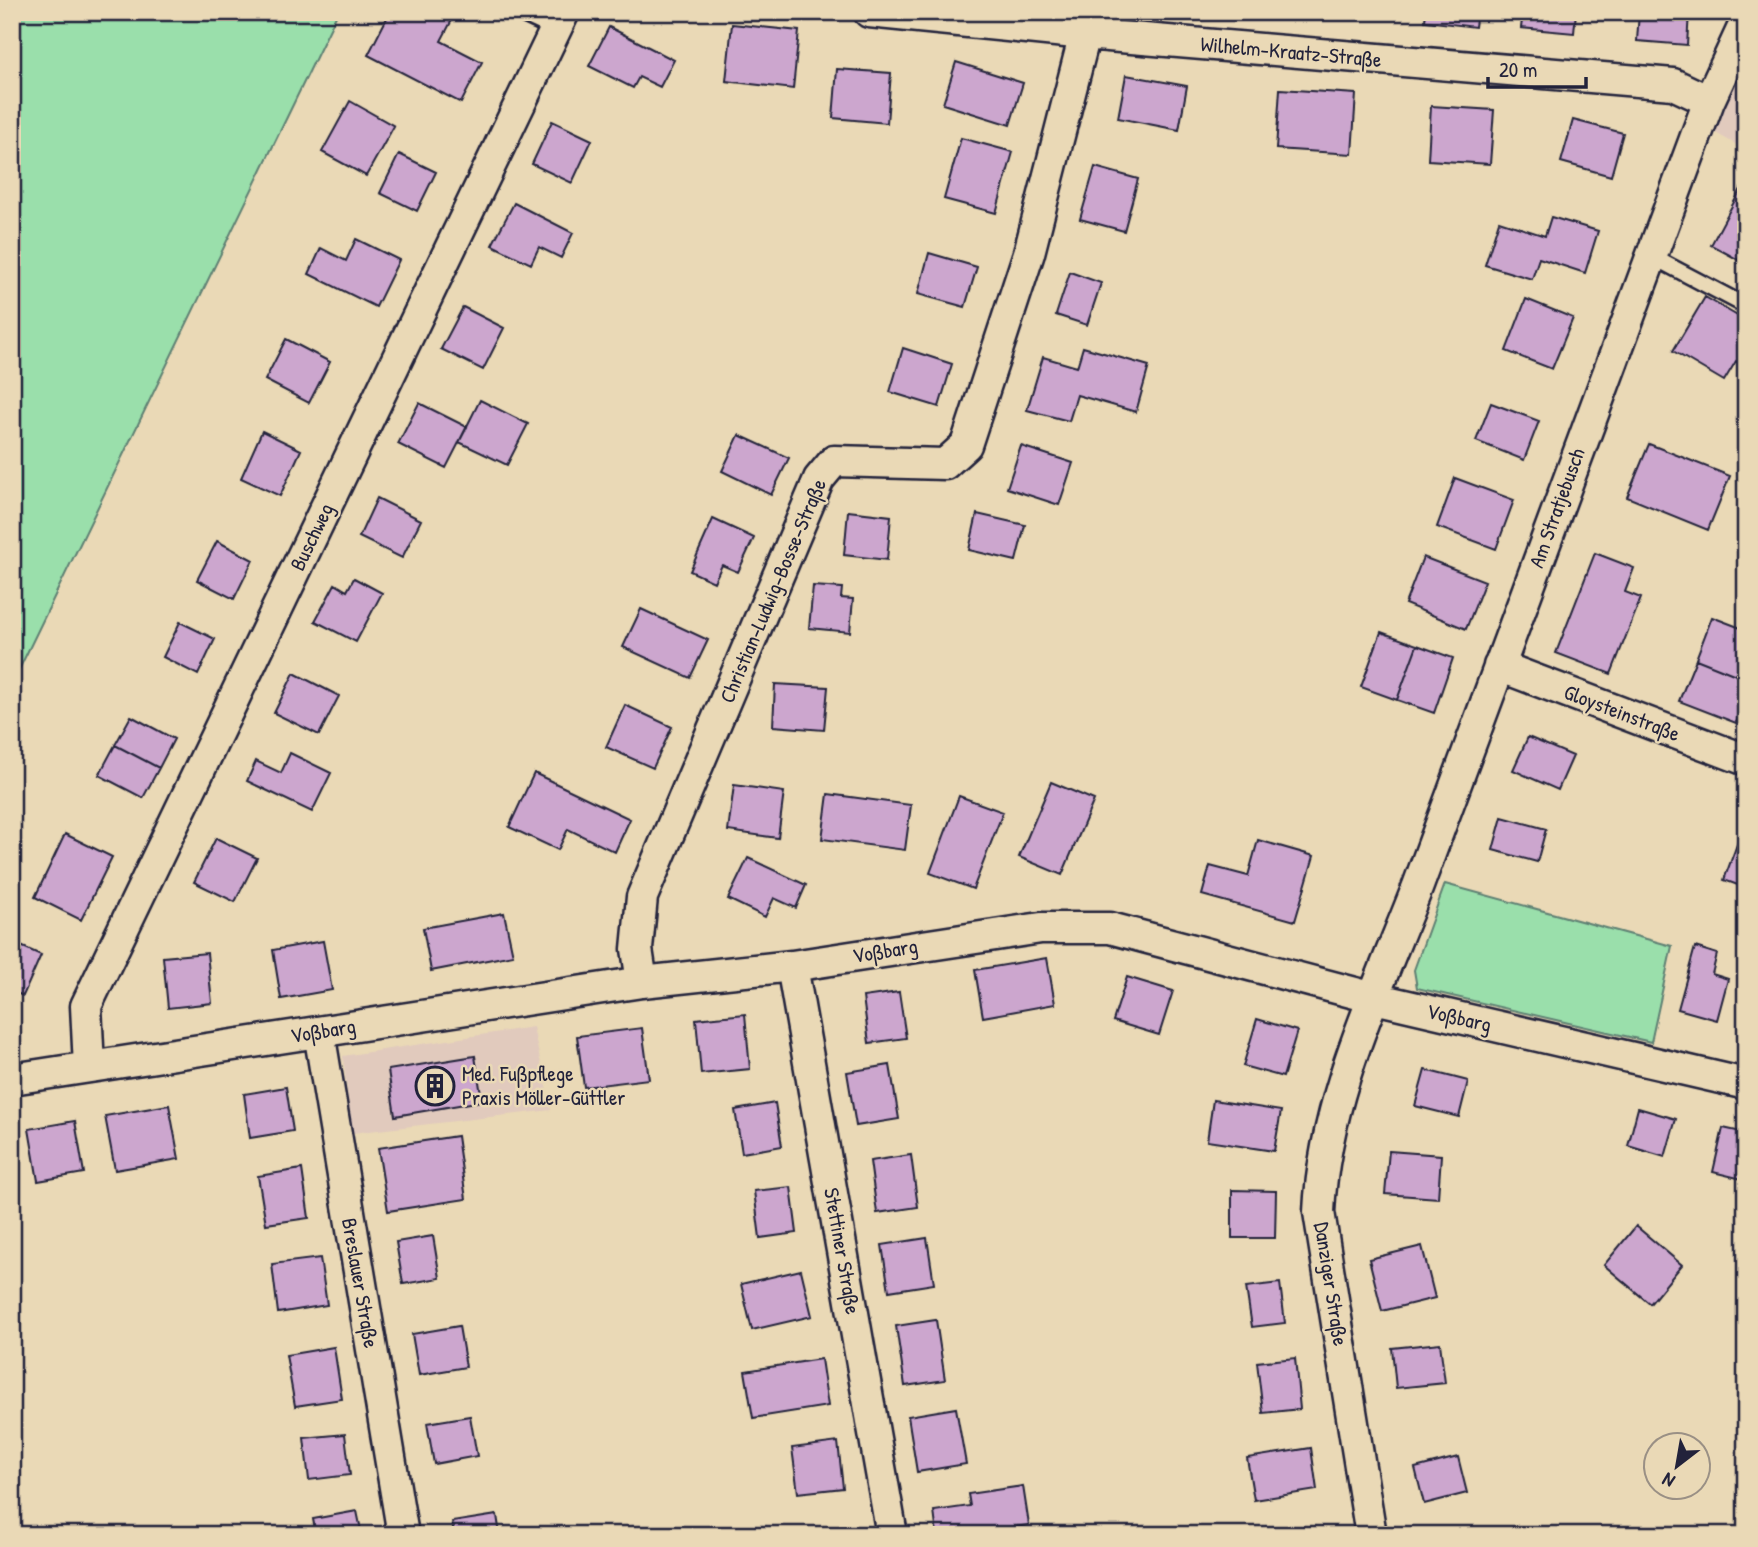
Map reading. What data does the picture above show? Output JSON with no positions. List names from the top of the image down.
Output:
{
  "streets": {
    "street": [
      "Wilhelm-Kraatz-Straße",
      "Am Stratjebusch",
      "Buschweg",
      "Christian-Ludwig-Bosse-Straße",
      "Gloysteinstraße",
      "Voßbarg",
      "Stettiner Straße",
      "Breslauer Straße",
      "Danziger Straße"
    ]
  },
  "crossings": [
    ["Wilhelm-Kraatz-Straße", "Am Stratjebusch"],
    ["Wilhelm-Kraatz-Straße", "Christian-Ludwig-Bosse-Straße"],
    ["Am Stratjebusch", "Gloysteinstraße"],
    ["Am Stratjebusch", "Voßbarg"],
    ["Am Stratjebusch", "Danziger Straße"],
    ["Buschweg", "Voßbarg"],
    ["Christian-Ludwig-Bosse-Straße", "Voßbarg"],
    ["Voßbarg", "Stettiner Straße"],
    ["Voßbarg", "Breslauer Straße"],
    ["Voßbarg", "Danziger Straße"]
  ],
  "places": {
    "building": ["Med. Fußpflege Praxis Möller-Güttler"]
  },
  "scale_bar": "20 m",
  "north": "bottom left"
}
